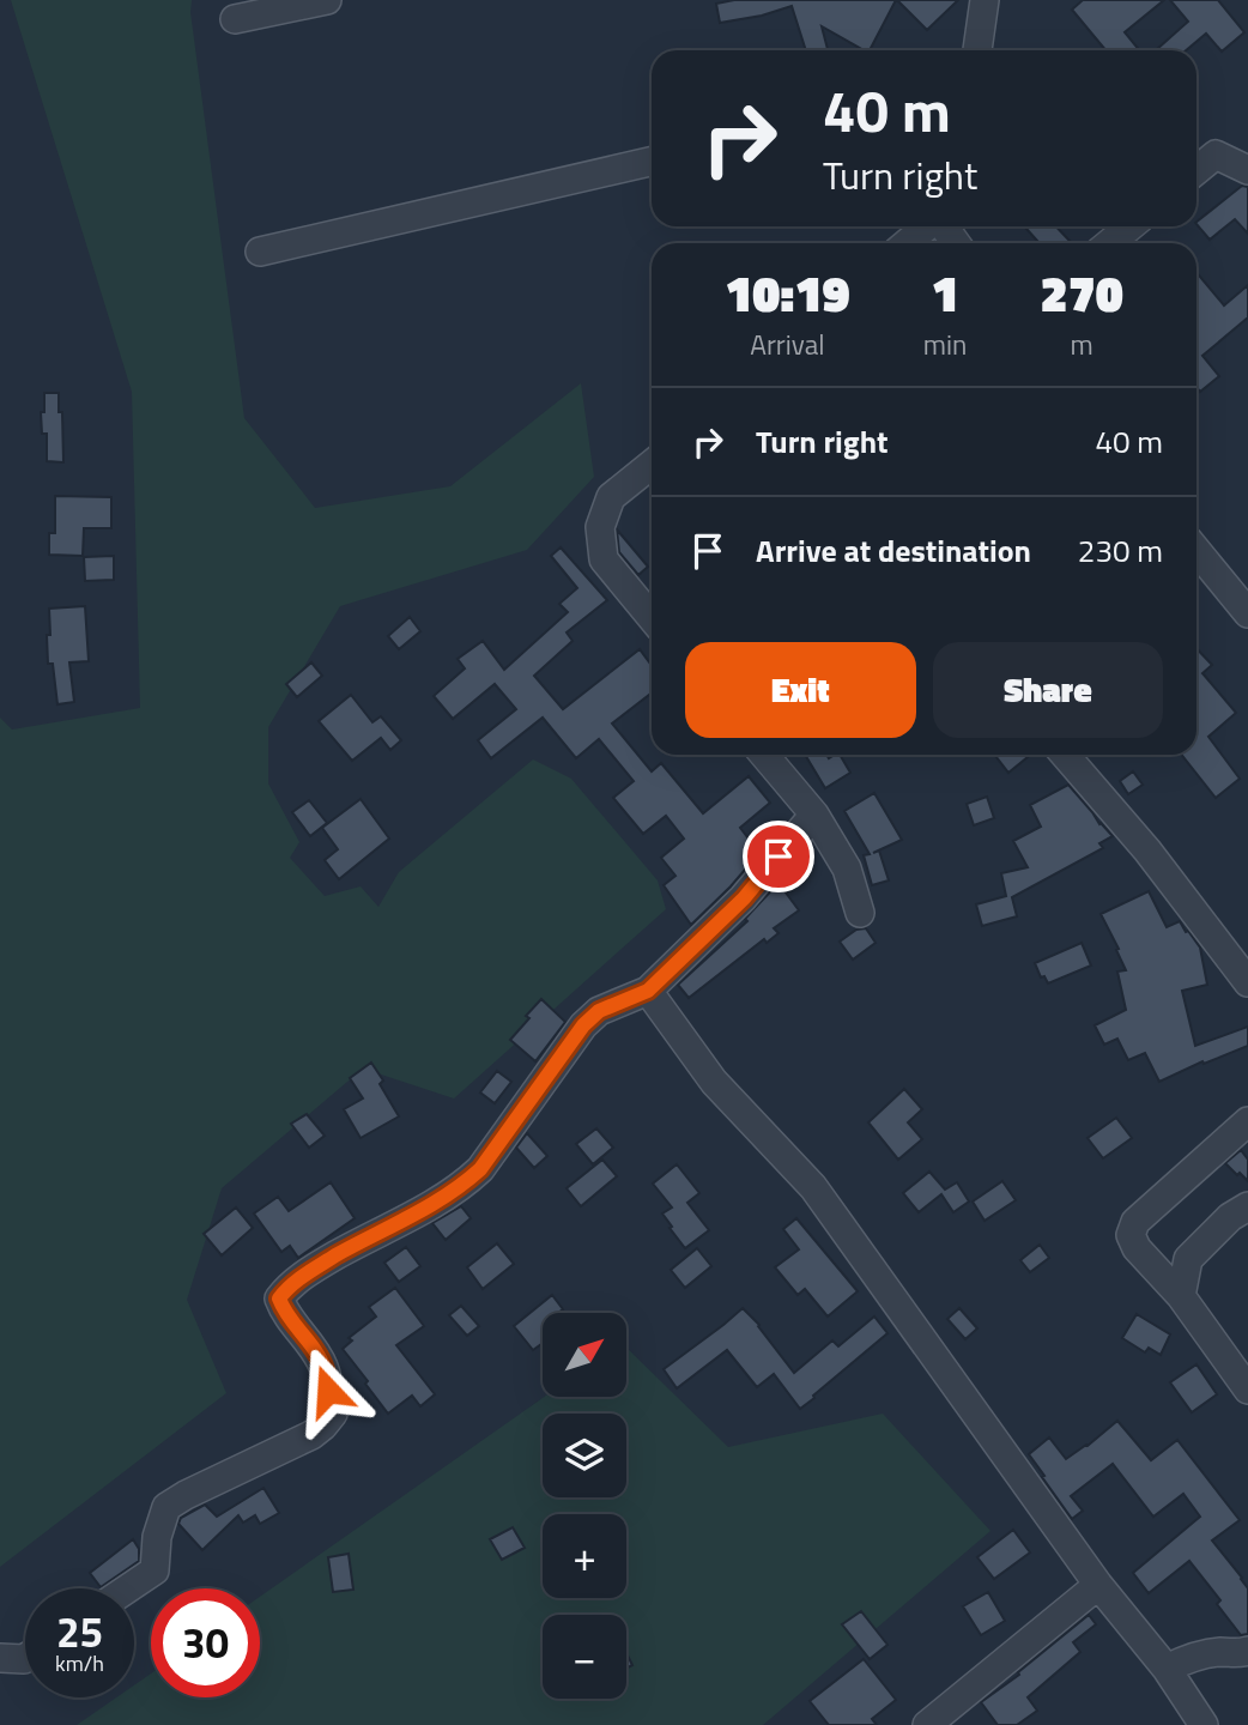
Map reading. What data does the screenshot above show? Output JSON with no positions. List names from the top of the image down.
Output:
{
  "north": "top right",
  "page": {
    "turn": ["40 m", "Turn right"],
    "eta": [
      "10:19",
      "Arrival",
      "1",
      "min",
      "270",
      "m"
    ],
    "list": [
      {
        "name": "Turn right",
        "value": "40 m"
      },
      {
        "name": "Arrive at destination",
        "value": "230 m"
      }
    ],
    "buttons": ["Exit", "Share"],
    "map_buttons": ["+", "−"],
    "speed": "25 km/h",
    "limit": "30"
  }
}
